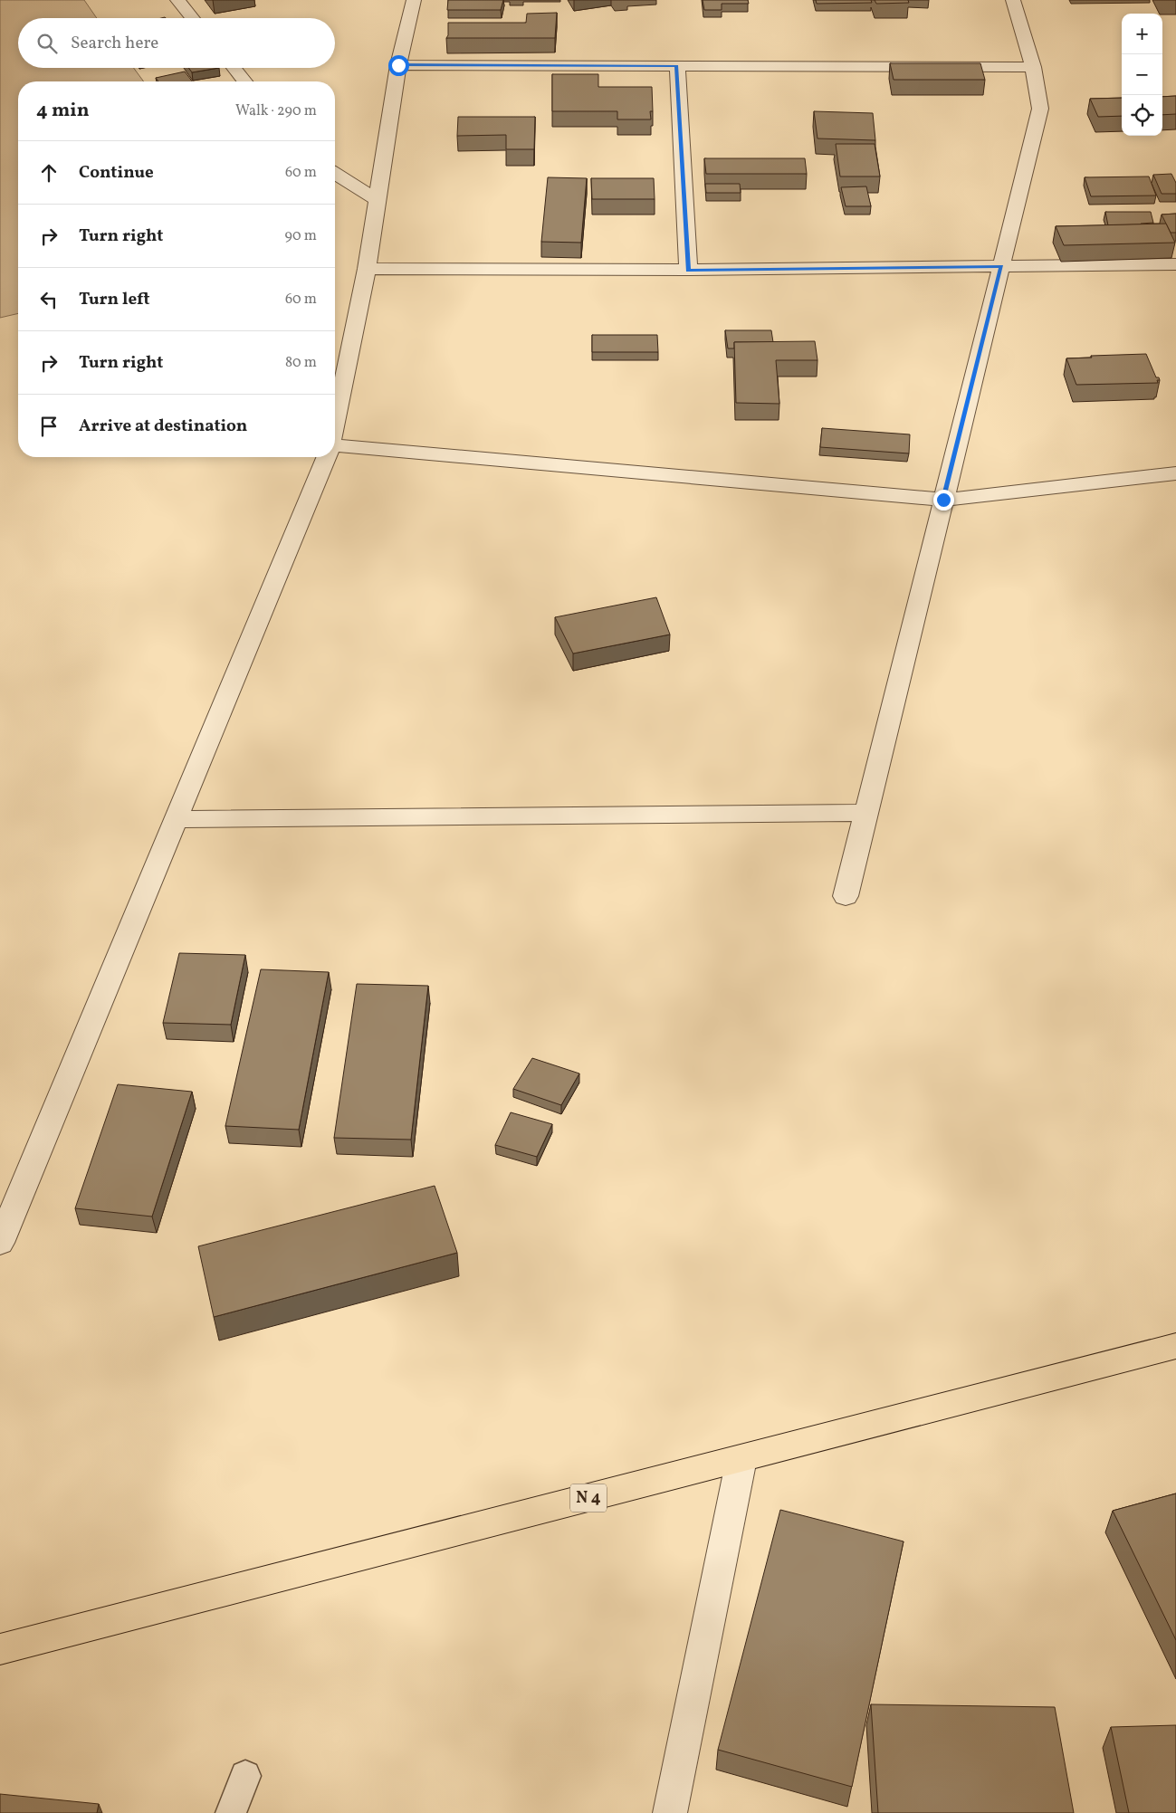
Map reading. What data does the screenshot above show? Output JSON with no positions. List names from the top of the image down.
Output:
{
  "streets": {
    "highway": ["N 4"]
  },
  "page": {
    "map_buttons": ["+", "−"],
    "search": "Search here",
    "heading": ["4 min", "Walk · 290 m"],
    "list": [
      ["Continue", "60 m"],
      ["Turn right", "90 m"],
      ["Turn left", "60 m"],
      ["Turn right", "80 m"],
      "Arrive at destination"
    ]
  }
}
